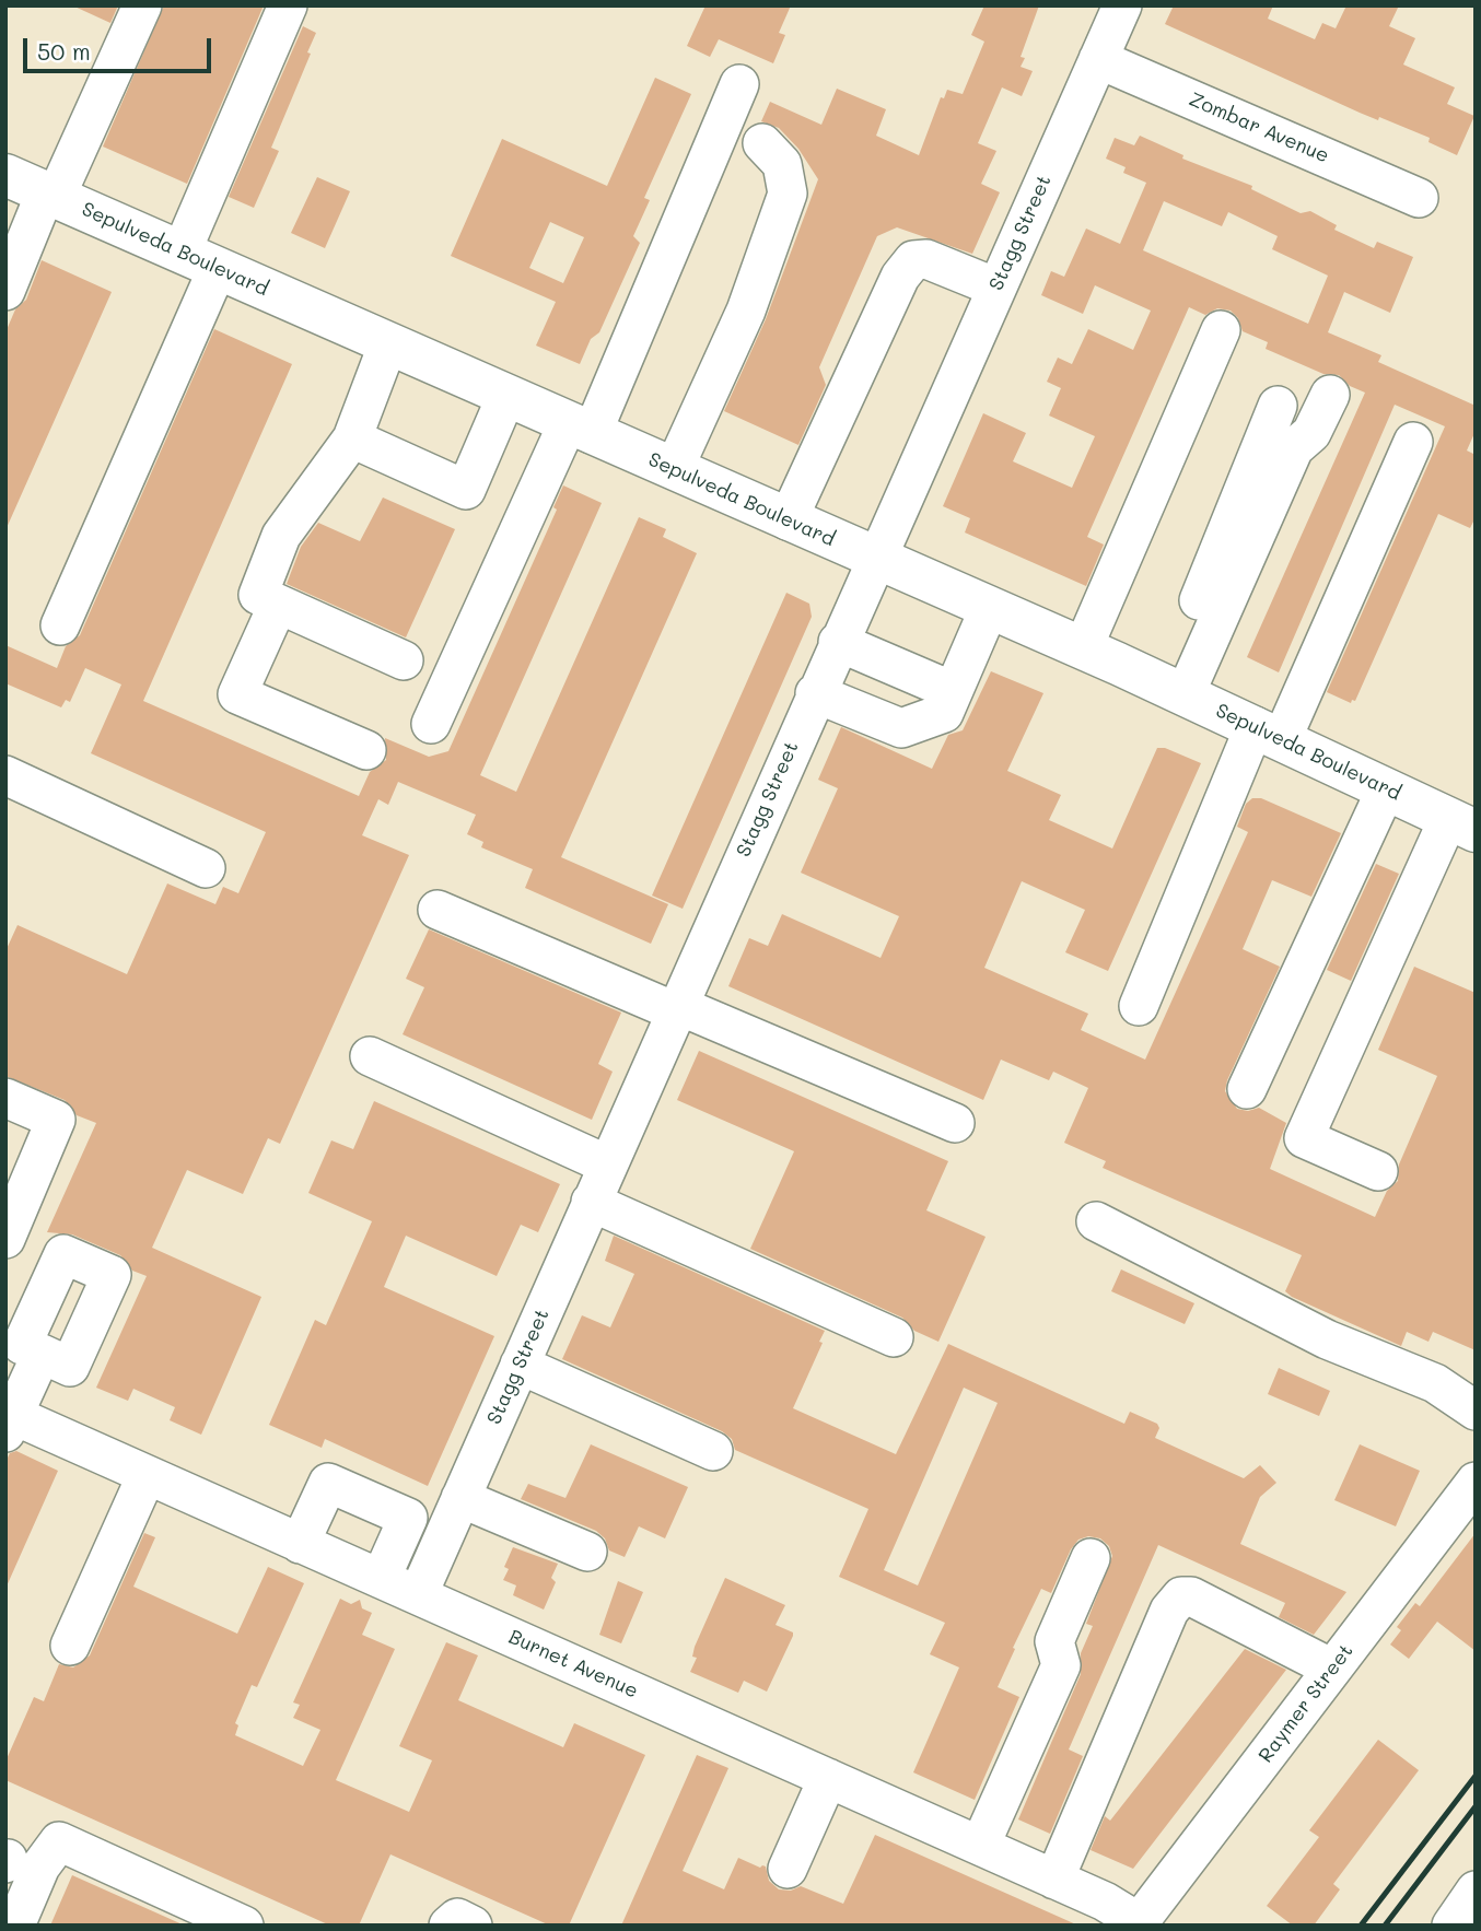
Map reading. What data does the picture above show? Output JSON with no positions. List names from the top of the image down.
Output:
{
  "streets": {
    "main road": ["Sepulveda Boulevard"],
    "street": [
      "Zombar Avenue",
      "Stagg Street",
      "Burnet Avenue",
      "Raymer Street"
    ]
  },
  "crossings": [
    ["Zombar Avenue", "Stagg Street"],
    ["Stagg Street", "Sepulveda Boulevard"],
    ["Stagg Street", "Burnet Avenue"],
    ["Burnet Avenue", "Raymer Street"]
  ],
  "scale_bar": "50 m"
}
